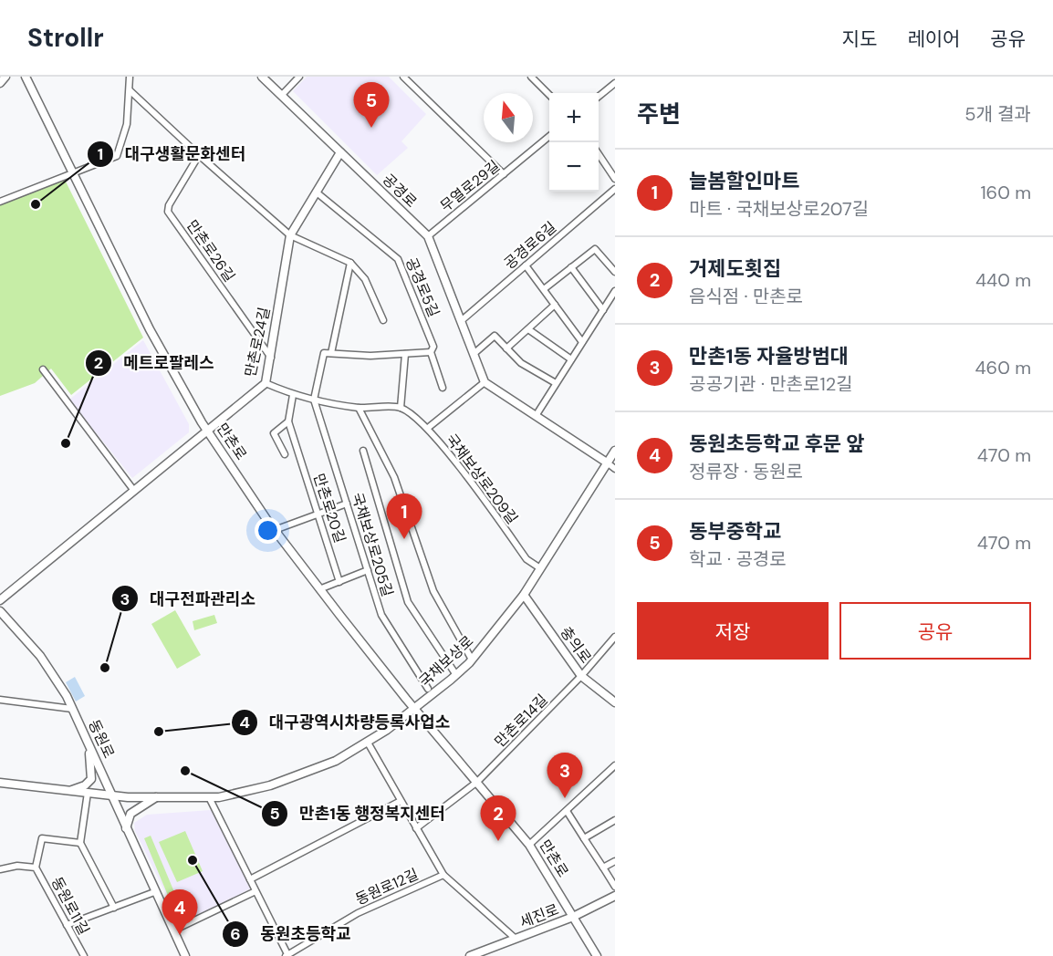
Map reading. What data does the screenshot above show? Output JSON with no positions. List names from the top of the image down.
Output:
{
  "streets": {
    "main road": [
      "공경로",
      "만촌로24길",
      "만촌로",
      "충의로",
      "국채보상로",
      "동원로",
      "세진로"
    ],
    "street": [
      "무열로29길",
      "공경로6길",
      "만촌로26길",
      "공경로5길",
      "국채보상로209길",
      "만촌로20길",
      "국채보상로205길",
      "만촌로14길",
      "동원로12길",
      "동원로11길"
    ]
  },
  "crossings": [
    ["무열로29길", "공경로"],
    ["공경로", "공경로6길"],
    ["공경로", "만촌로24길"],
    ["만촌로26길", "만촌로24길"],
    ["공경로5길", "만촌로24길"],
    ["만촌로24길", "만촌로"],
    ["만촌로", "국채보상로"],
    ["만촌로", "만촌로14길"],
    ["만촌로", "세진로"],
    ["국채보상로209길", "국채보상로"],
    ["충의로", "국채보상로"],
    ["충의로", "만촌로14길"],
    ["국채보상로", "동원로"]
  ],
  "places": [
    "대구생활문화센터",
    "메트로팔레스",
    "대구전파관리소",
    "대구광역시차량등록사업소",
    "만촌1동 행정복지센터",
    "동원초등학교"
  ],
  "north": "top",
  "page": {
    "header": "Strollr",
    "nav": ["지도", "레이어", "공유"],
    "heading": ["주변", "5개 결과"],
    "pins": [
      "5",
      "1",
      "3",
      "2",
      "4"
    ],
    "map_buttons": ["+", "−"],
    "list": [
      {
        "mark": "1",
        "name": "늘봄할인마트",
        "note": "마트 · 국채보상로207길",
        "value": "160 m"
      },
      {
        "mark": "2",
        "name": "거제도횟집",
        "note": "음식점 · 만촌로",
        "value": "440 m"
      },
      {
        "mark": "3",
        "name": "만촌1동 자율방범대",
        "note": "공공기관 · 만촌로12길",
        "value": "460 m"
      },
      {
        "mark": "4",
        "name": "동원초등학교 후문 앞",
        "note": "정류장 · 동원로",
        "value": "470 m"
      },
      {
        "mark": "5",
        "name": "동부중학교",
        "note": "학교 · 공경로",
        "value": "470 m"
      }
    ],
    "buttons": ["저장", "공유"]
  }
}
